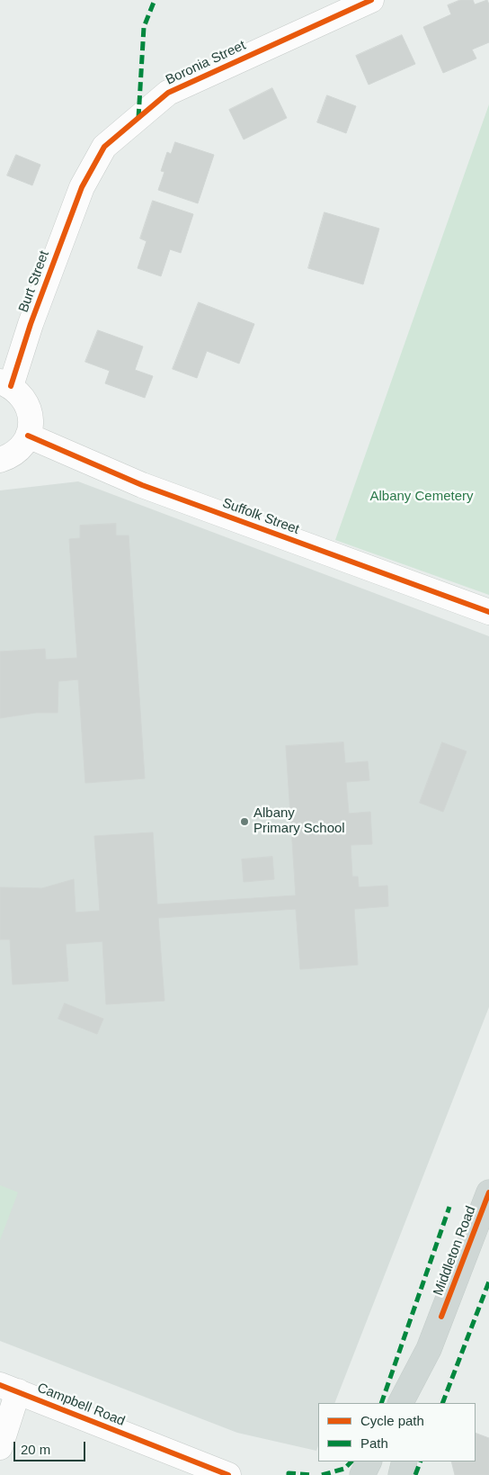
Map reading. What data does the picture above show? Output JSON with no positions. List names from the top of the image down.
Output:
{
  "streets": {
    "main road": ["Middleton Road"],
    "street": [
      "Boronia Street",
      "Burt Street",
      "Suffolk Street",
      "Campbell Road"
    ]
  },
  "crossings": [
    ["Boronia Street", "Burt Street"]
  ],
  "parks": ["Albany Cemetery"],
  "places": ["Albany Primary School"],
  "legend": ["Cycle path", "Path"],
  "scale_bar": "20 m"
}
